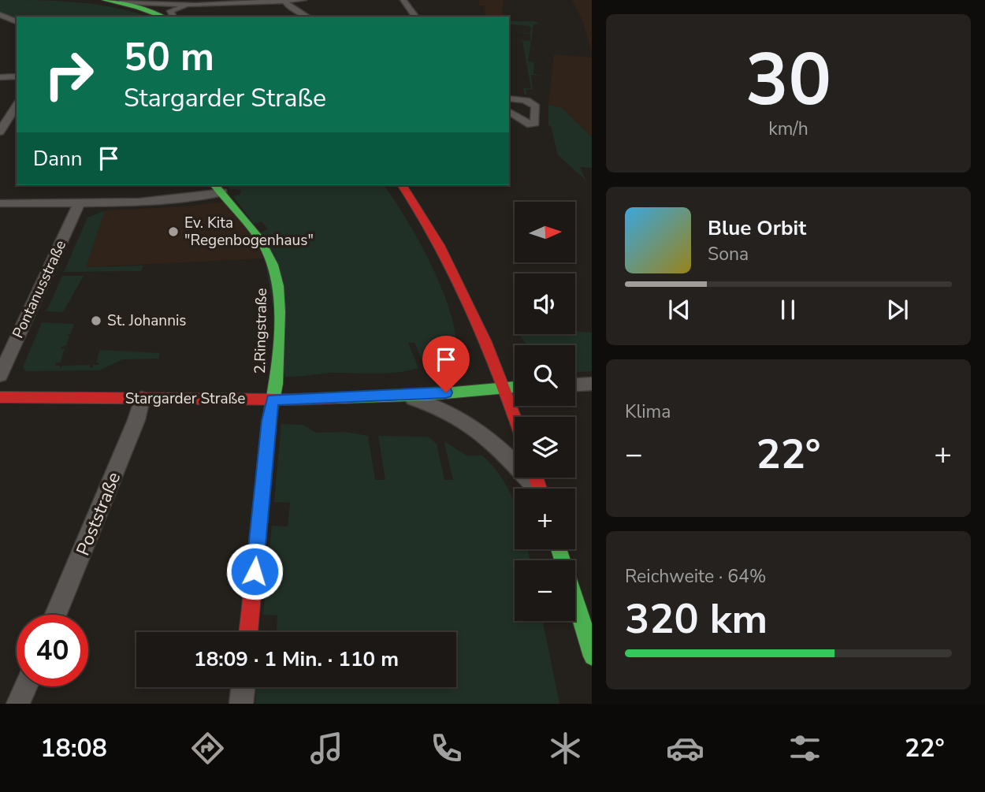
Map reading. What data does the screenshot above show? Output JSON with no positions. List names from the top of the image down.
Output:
{
  "streets": {
    "street": [
      "Pontanusstraße",
      "2.Ringstraße",
      "Stargarder Straße",
      "Poststraße"
    ]
  },
  "crossings": [
    ["2.Ringstraße", "Stargarder Straße"],
    ["Stargarder Straße", "Poststraße"]
  ],
  "places": ["Ev. Kita \"Regenbogenhaus\"", "St. Johannis"],
  "north": "right",
  "page": {
    "tile": [
      ["30", "km/h"],
      "Klima",
      ["Reichweite · 64%", "320 km"]
    ],
    "turn": ["50 m", "Stargarder Straße"],
    "then": "Dann",
    "map_buttons": ["+", "−"],
    "song": ["Blue Orbit", "Sona"],
    "heat": ["−", "22°", "+"],
    "limit": "40",
    "trip": "18:09 · 1 Min. · 110 m",
    "tabs": ["18:08", "22°"]
  }
}
